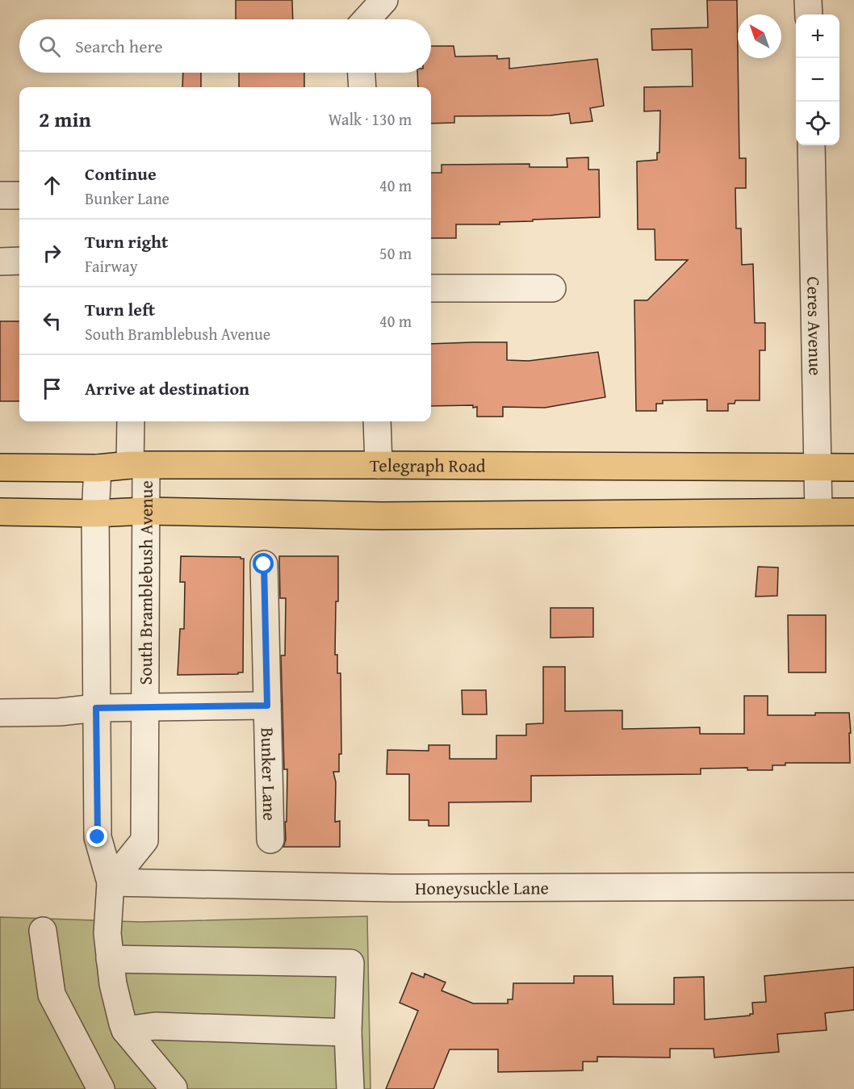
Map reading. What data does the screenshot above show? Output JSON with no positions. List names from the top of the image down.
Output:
{
  "streets": {
    "main road": ["Telegraph Road"],
    "street": [
      "Ceres Avenue",
      "South Bramblebush Avenue",
      "Bunker Lane",
      "Honeysuckle Lane"
    ]
  },
  "crossings": [
    ["Ceres Avenue", "Telegraph Road"],
    ["Telegraph Road", "South Bramblebush Avenue"],
    ["South Bramblebush Avenue", "Honeysuckle Lane"]
  ],
  "north": "top left",
  "page": {
    "map_buttons": ["+", "−"],
    "search": "Search here",
    "heading": ["2 min", "Walk · 130 m"],
    "list": [
      ["Continue", "Bunker Lane", "40 m"],
      ["Turn right", "Fairway", "50 m"],
      ["Turn left", "South Bramblebush Avenue", "40 m"],
      "Arrive at destination"
    ]
  }
}
